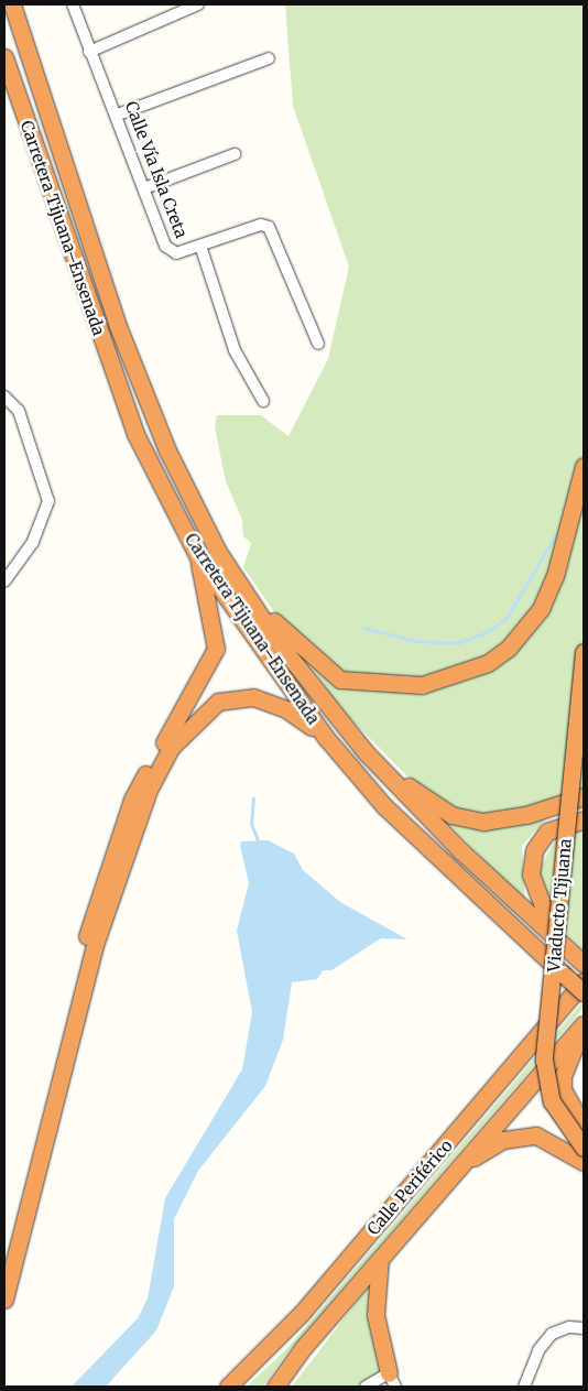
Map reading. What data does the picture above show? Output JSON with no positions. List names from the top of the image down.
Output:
{
  "streets": {
    "highway": ["Carretera Tijuana–Ensenada", "Viaducto Tijuana", "Calle Periférico"],
    "street": ["Calle Vía Isla Creta"]
  }
}
